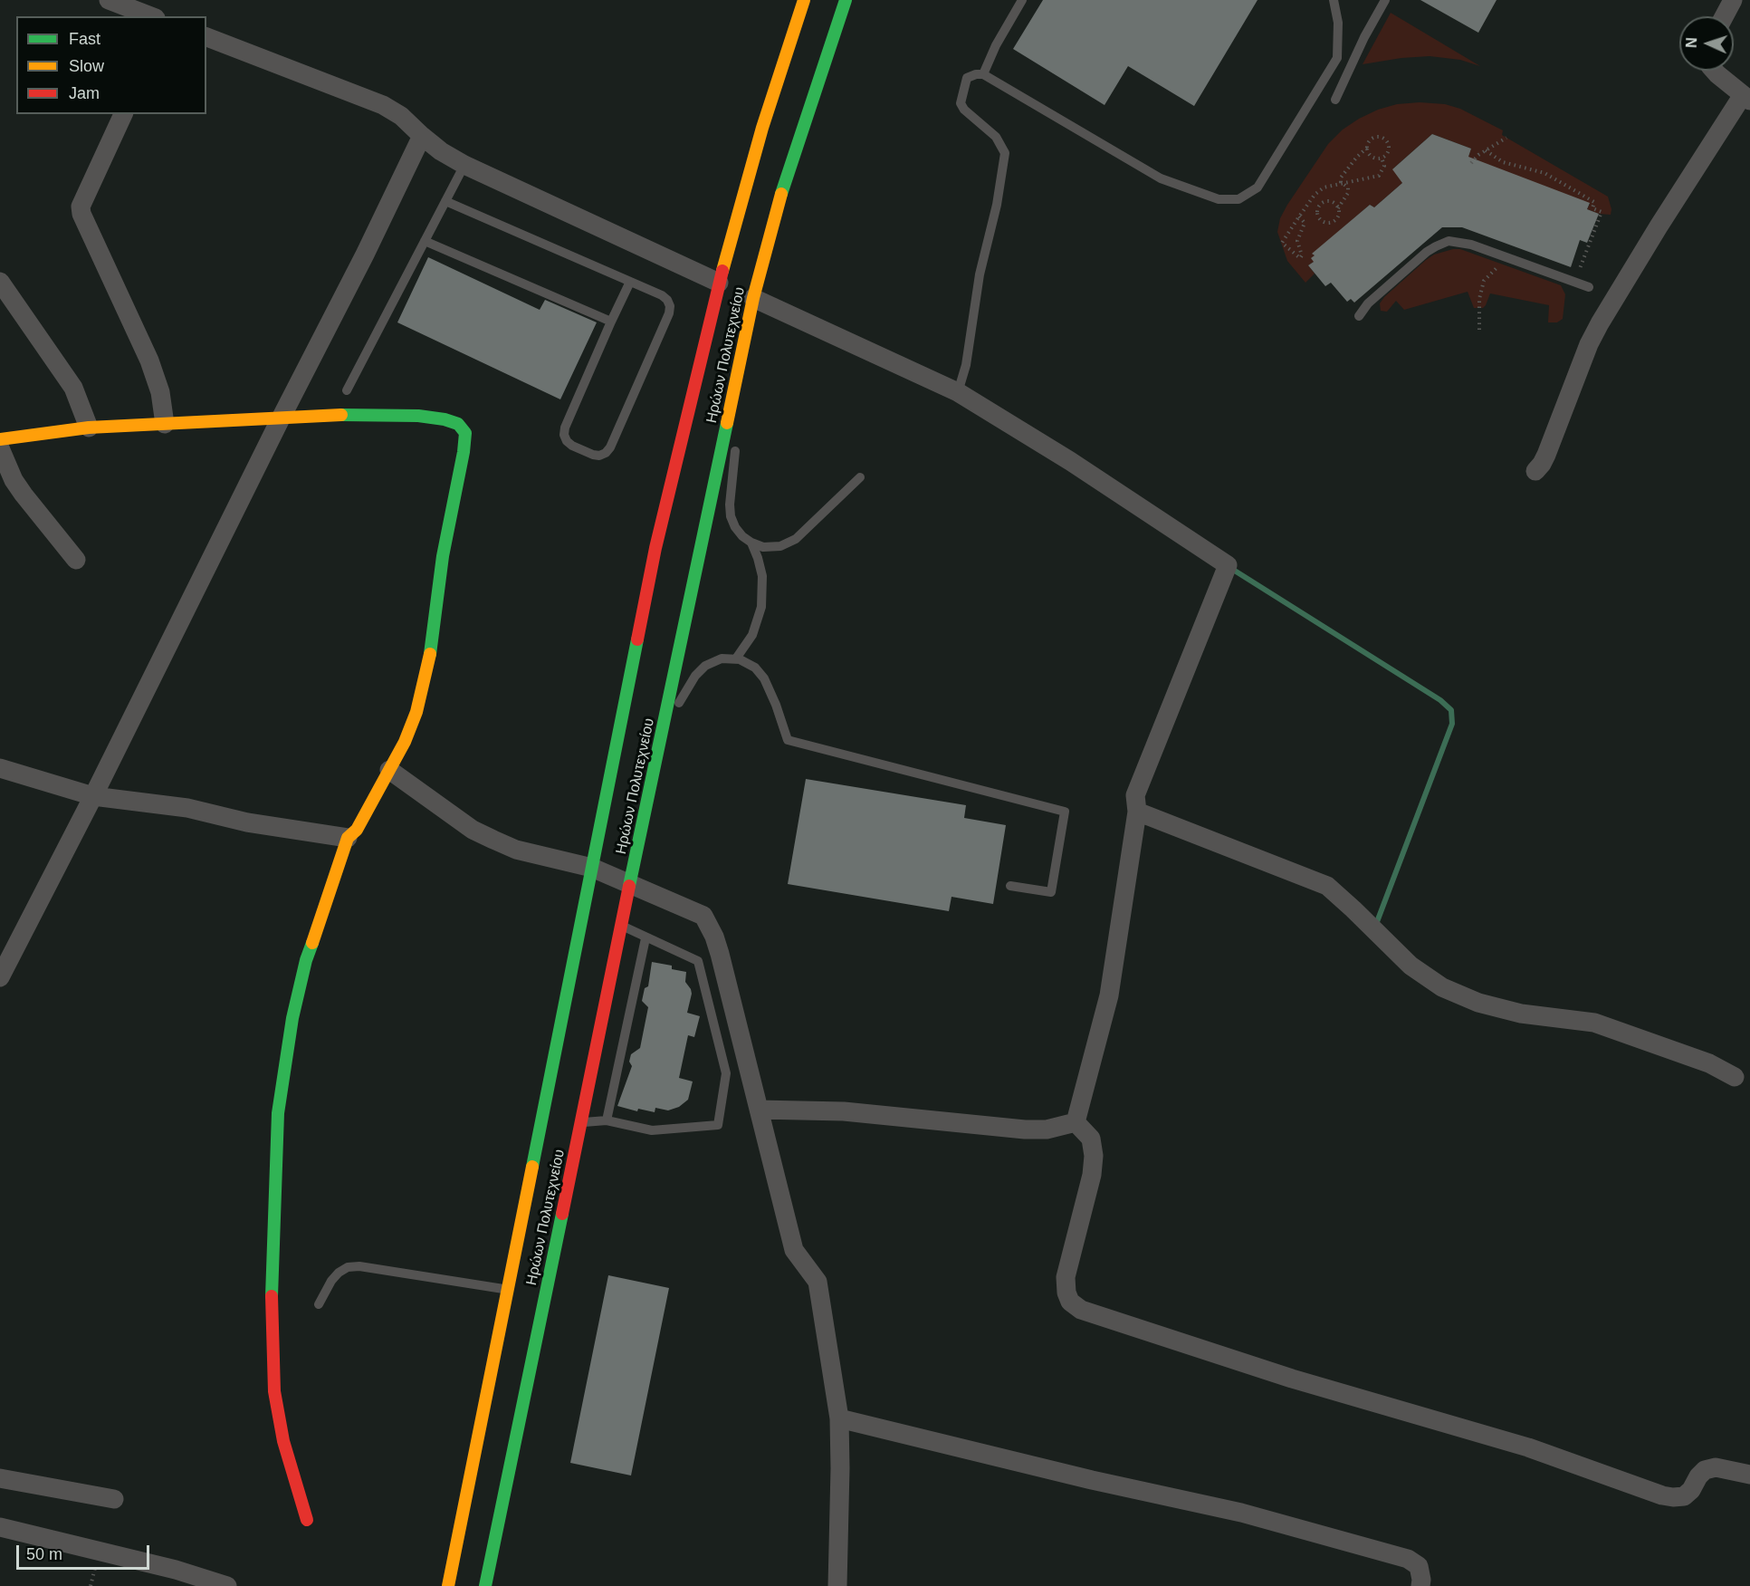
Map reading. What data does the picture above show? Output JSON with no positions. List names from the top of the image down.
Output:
{
  "streets": {
    "main road": ["Ηρώων Πολυτεχνείου"]
  },
  "legend": ["Fast", "Slow", "Jam"],
  "scale_bar": "50 m",
  "north": "left"
}
